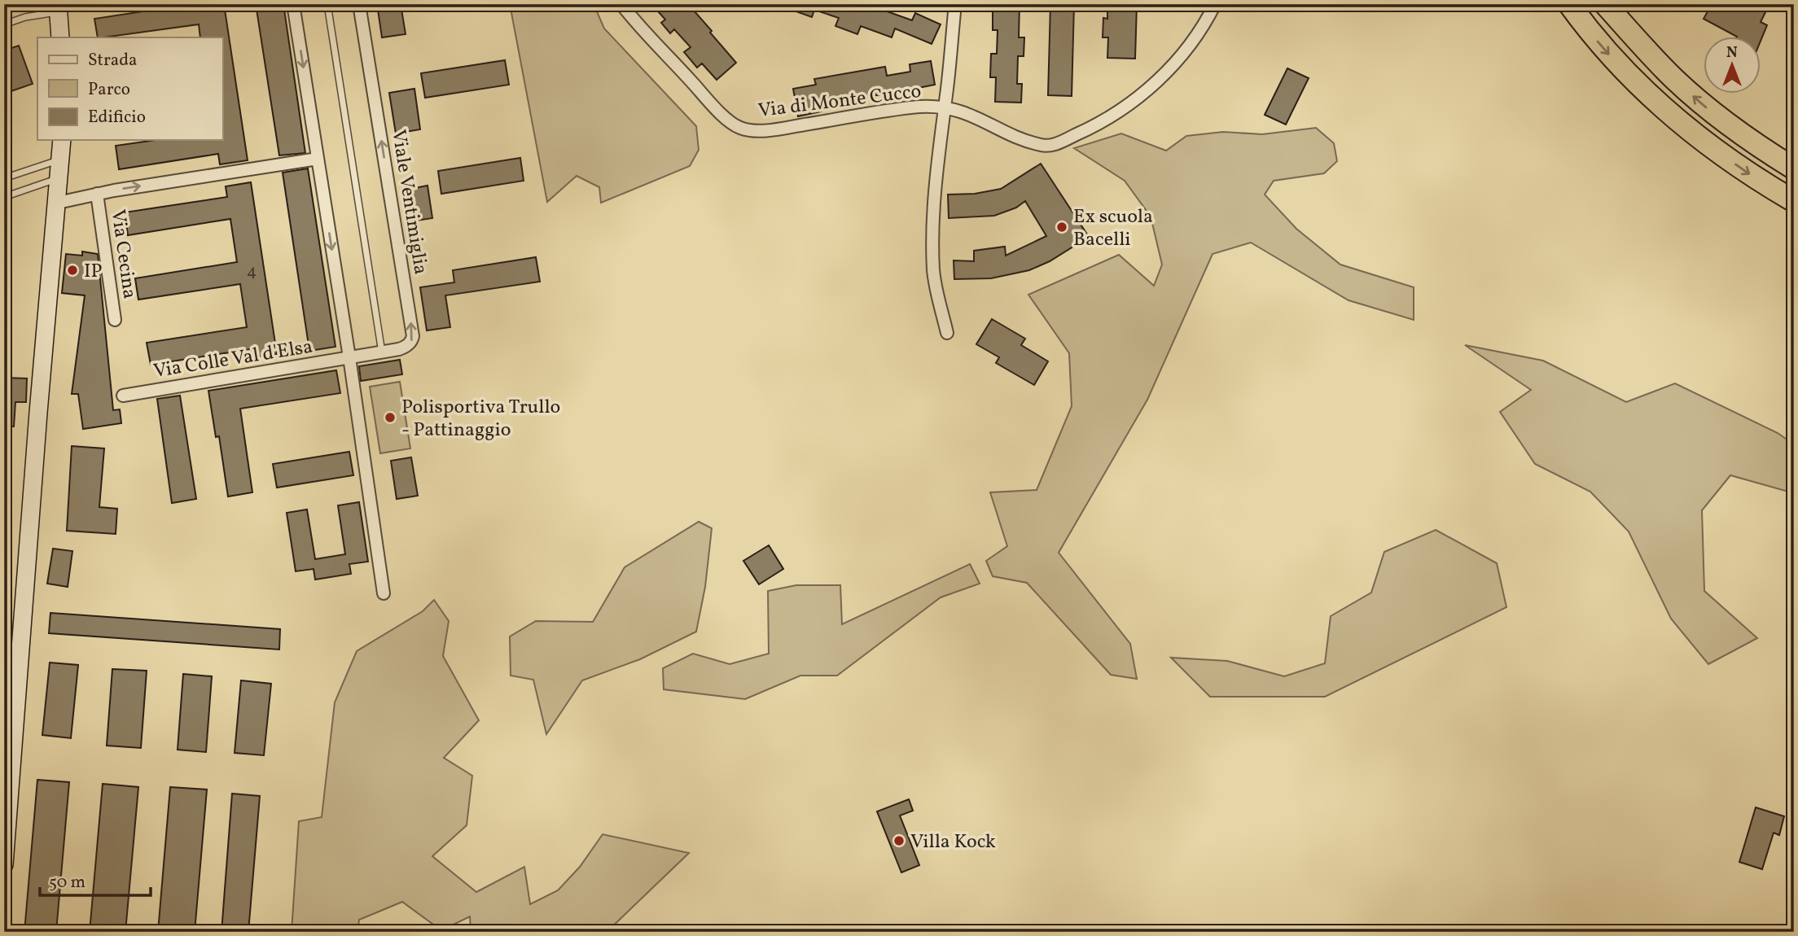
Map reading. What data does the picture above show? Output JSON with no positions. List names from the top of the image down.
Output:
{
  "streets": {
    "street": [
      "Via di Monte Cucco",
      "Viale Ventimiglia",
      "Via Cecina",
      "Via Colle Val d'Elsa"
    ]
  },
  "crossings": [
    ["Viale Ventimiglia", "Via Colle Val d'Elsa"]
  ],
  "places": [
    "Ex scuola Bacelli",
    "IP",
    "Polisportiva Trullo - Pattinaggio",
    "Villa Kock"
  ],
  "house_numbers": ["4"],
  "legend": ["Strada", "Parco", "Edificio"],
  "scale_bar": "50 m",
  "north": "top"
}
